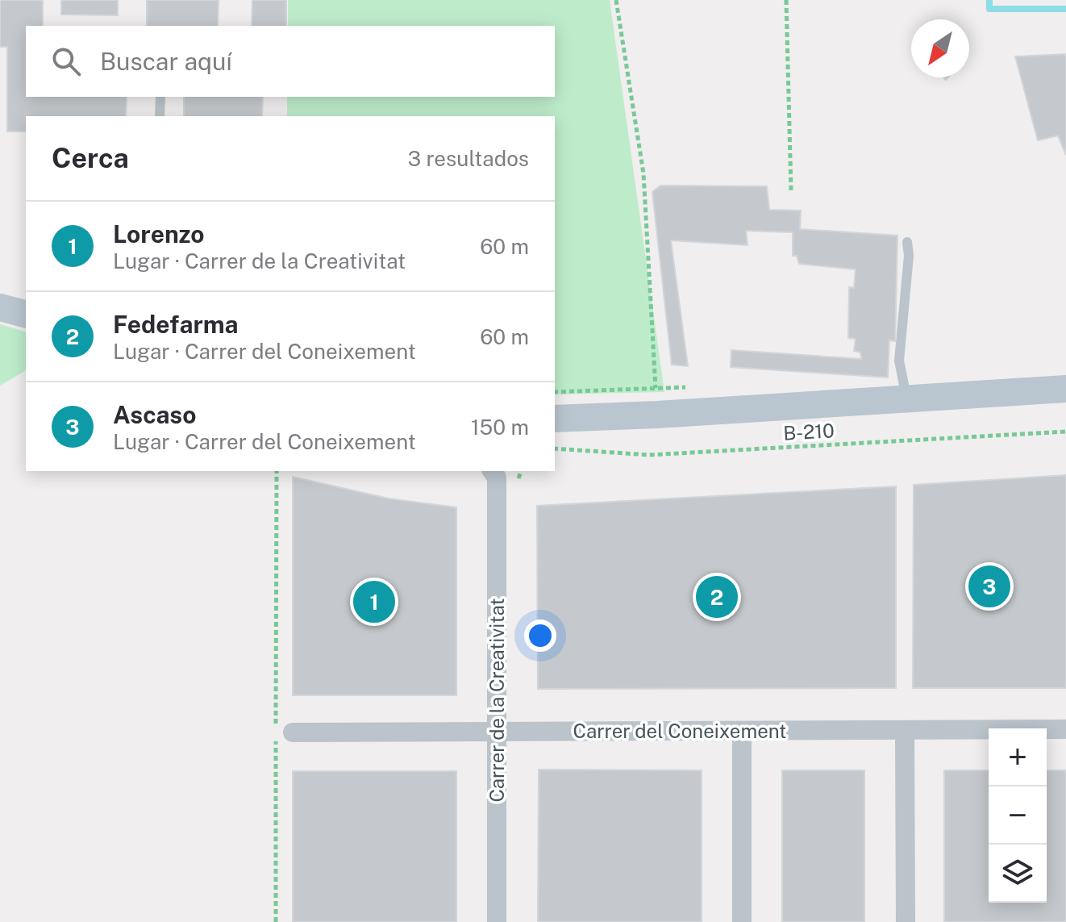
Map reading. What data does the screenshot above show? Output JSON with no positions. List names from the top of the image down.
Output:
{
  "streets": {
    "main road": ["B-210"],
    "street": ["Carrer de la Creativitat", "Carrer del Coneixement"]
  },
  "crossings": [
    ["Carrer de la Creativitat", "Carrer del Coneixement"]
  ],
  "north": "bottom left",
  "page": {
    "search": "Buscar aquí",
    "heading": ["Cerca", "3 resultados"],
    "list": [
      {
        "mark": "1",
        "name": "Lorenzo",
        "note": "Lugar · Carrer de la Creativitat",
        "value": "60 m"
      },
      {
        "mark": "2",
        "name": "Fedefarma",
        "note": "Lugar · Carrer del Coneixement",
        "value": "60 m"
      },
      {
        "mark": "3",
        "name": "Ascaso",
        "note": "Lugar · Carrer del Coneixement",
        "value": "150 m"
      }
    ],
    "pins": ["3", "2", "1"],
    "map_buttons": ["+", "−"]
  }
}
